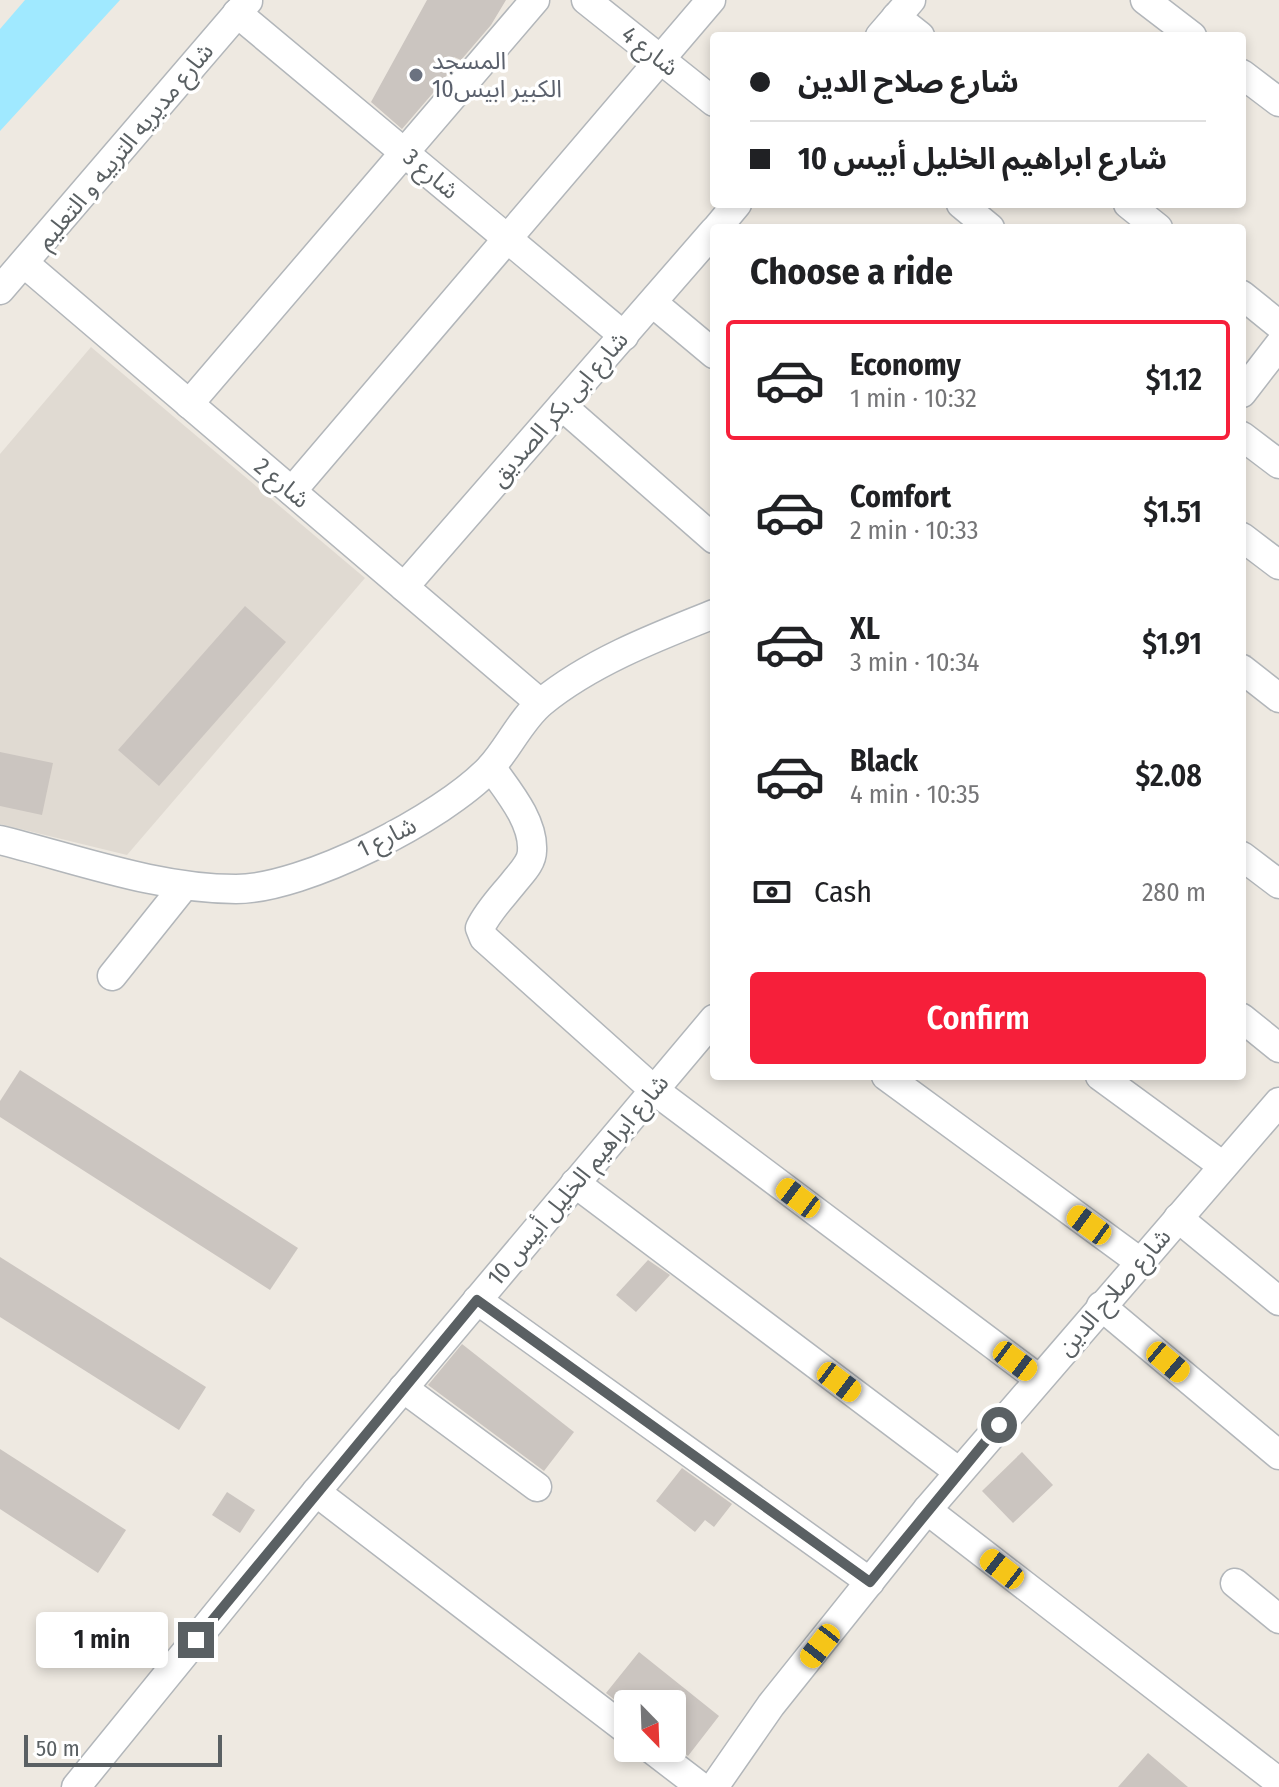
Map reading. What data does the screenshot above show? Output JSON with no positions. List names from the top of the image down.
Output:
{
  "streets": {
    "street": [
      "شارع 4",
      "شارع مديريه التربيه و التعليم",
      "شارع 3",
      "شارع ابى بكر الصديق",
      "شارع 2",
      "شارع 1",
      "شارع ابراهيم الخليل أبيس 10",
      "شارع صلاح الدين"
    ]
  },
  "crossings": [
    ["شارع مديريه التربيه و التعليم", "شارع 3"],
    ["شارع مديريه التربيه و التعليم", "شارع 2"],
    ["شارع 3", "شارع ابى بكر الصديق"],
    ["شارع ابى بكر الصديق", "شارع 2"],
    ["شارع 2", "شارع 1"]
  ],
  "places": ["المسجد الكبير ابيس10"],
  "scale_bar": "50 m",
  "north": "bottom right",
  "page": {
    "banner": ["شارع صلاح الدين", "شارع ابراهيم الخليل أبيس 10"],
    "heading": "Choose a ride",
    "list": [
      {
        "name": "Economy",
        "note": "1 min · 10:32",
        "value": "$1.12"
      },
      {
        "name": "Comfort",
        "note": "2 min · 10:33",
        "value": "$1.51"
      },
      {
        "name": "XL",
        "note": "3 min · 10:34",
        "value": "$1.91"
      },
      {
        "name": "Black",
        "note": "4 min · 10:35",
        "value": "$2.08"
      }
    ],
    "pay": ["Cash", "280 m"],
    "buttons": "Confirm",
    "bubble": "1 min",
    "scale": "50 m"
  }
}
